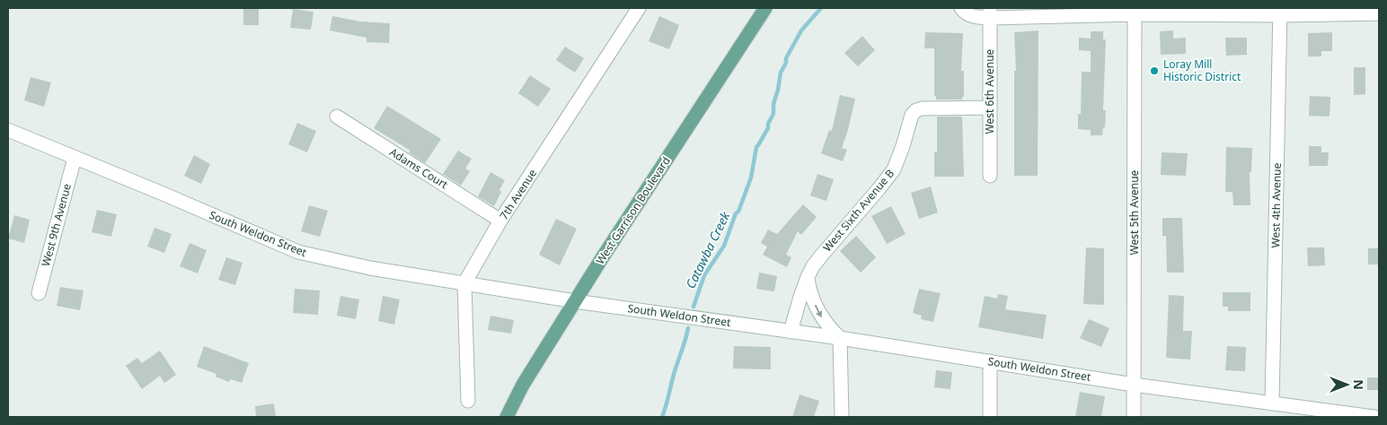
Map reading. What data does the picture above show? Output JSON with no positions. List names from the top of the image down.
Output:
{
  "streets": {
    "main road": ["West Garrison Boulevard"],
    "street": [
      "West 6th Avenue",
      "Adams Court",
      "7th Avenue",
      "West 4th Avenue",
      "West Sixth Avenue B",
      "West 5th Avenue",
      "West 9th Avenue",
      "South Weldon Street"
    ]
  },
  "crossings": [
    ["West 6th Avenue", "West Sixth Avenue B"],
    ["Adams Court", "7th Avenue"],
    ["7th Avenue", "South Weldon Street"],
    ["West 4th Avenue", "South Weldon Street"],
    ["West Garrison Boulevard", "South Weldon Street"],
    ["West Sixth Avenue B", "South Weldon Street"],
    ["West 5th Avenue", "South Weldon Street"],
    ["West 9th Avenue", "South Weldon Street"]
  ],
  "water": ["Catawba Creek"],
  "places": ["Loray Mill Historic District"],
  "north": "right"
}
